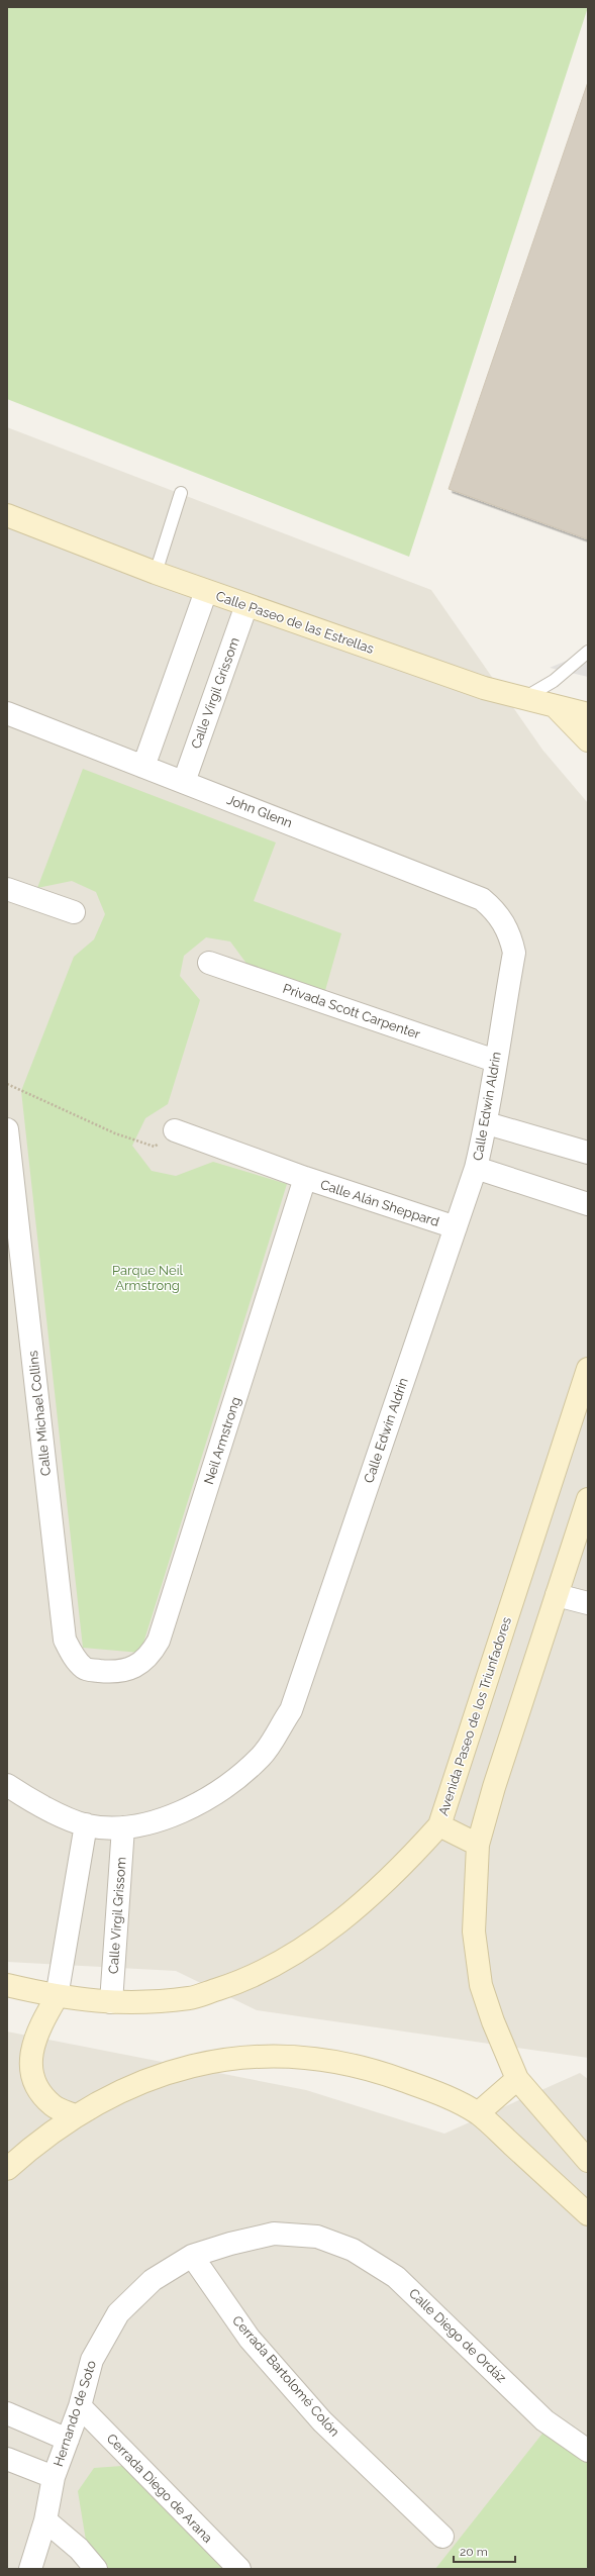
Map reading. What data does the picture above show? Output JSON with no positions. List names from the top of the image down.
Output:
{
  "streets": {
    "street": [
      "Calle Paseo de las Estrellas",
      "Calle Virgil Grissom",
      "John Glenn",
      "Privada Scott Carpenter",
      "Calle Edwin Aldrin",
      "Calle Alán Sheppard",
      "Calle Michael Collins",
      "Neil Armstrong",
      "Avenida Paseo de los Triunfadores",
      "Calle Diego de Ordáz",
      "Cerrada Bartolomé Colón",
      "Hernando de Soto",
      "Cerrada Diego de Arana"
    ]
  },
  "crossings": [
    ["Calle Paseo de las Estrellas", "Calle Virgil Grissom"],
    ["Calle Virgil Grissom", "John Glenn"],
    ["Calle Virgil Grissom", "Calle Edwin Aldrin"],
    ["Calle Virgil Grissom", "Avenida Paseo de los Triunfadores"],
    ["John Glenn", "Calle Edwin Aldrin"],
    ["Privada Scott Carpenter", "Calle Edwin Aldrin"],
    ["Calle Edwin Aldrin", "Calle Alán Sheppard"],
    ["Calle Alán Sheppard", "Neil Armstrong"],
    ["Calle Michael Collins", "Neil Armstrong"],
    ["Calle Diego de Ordáz", "Hernando de Soto"],
    ["Cerrada Bartolomé Colón", "Hernando de Soto"],
    ["Hernando de Soto", "Cerrada Diego de Arana"]
  ],
  "parks": ["Parque Neil Armstrong"],
  "scale_bar": "20 m"
}
